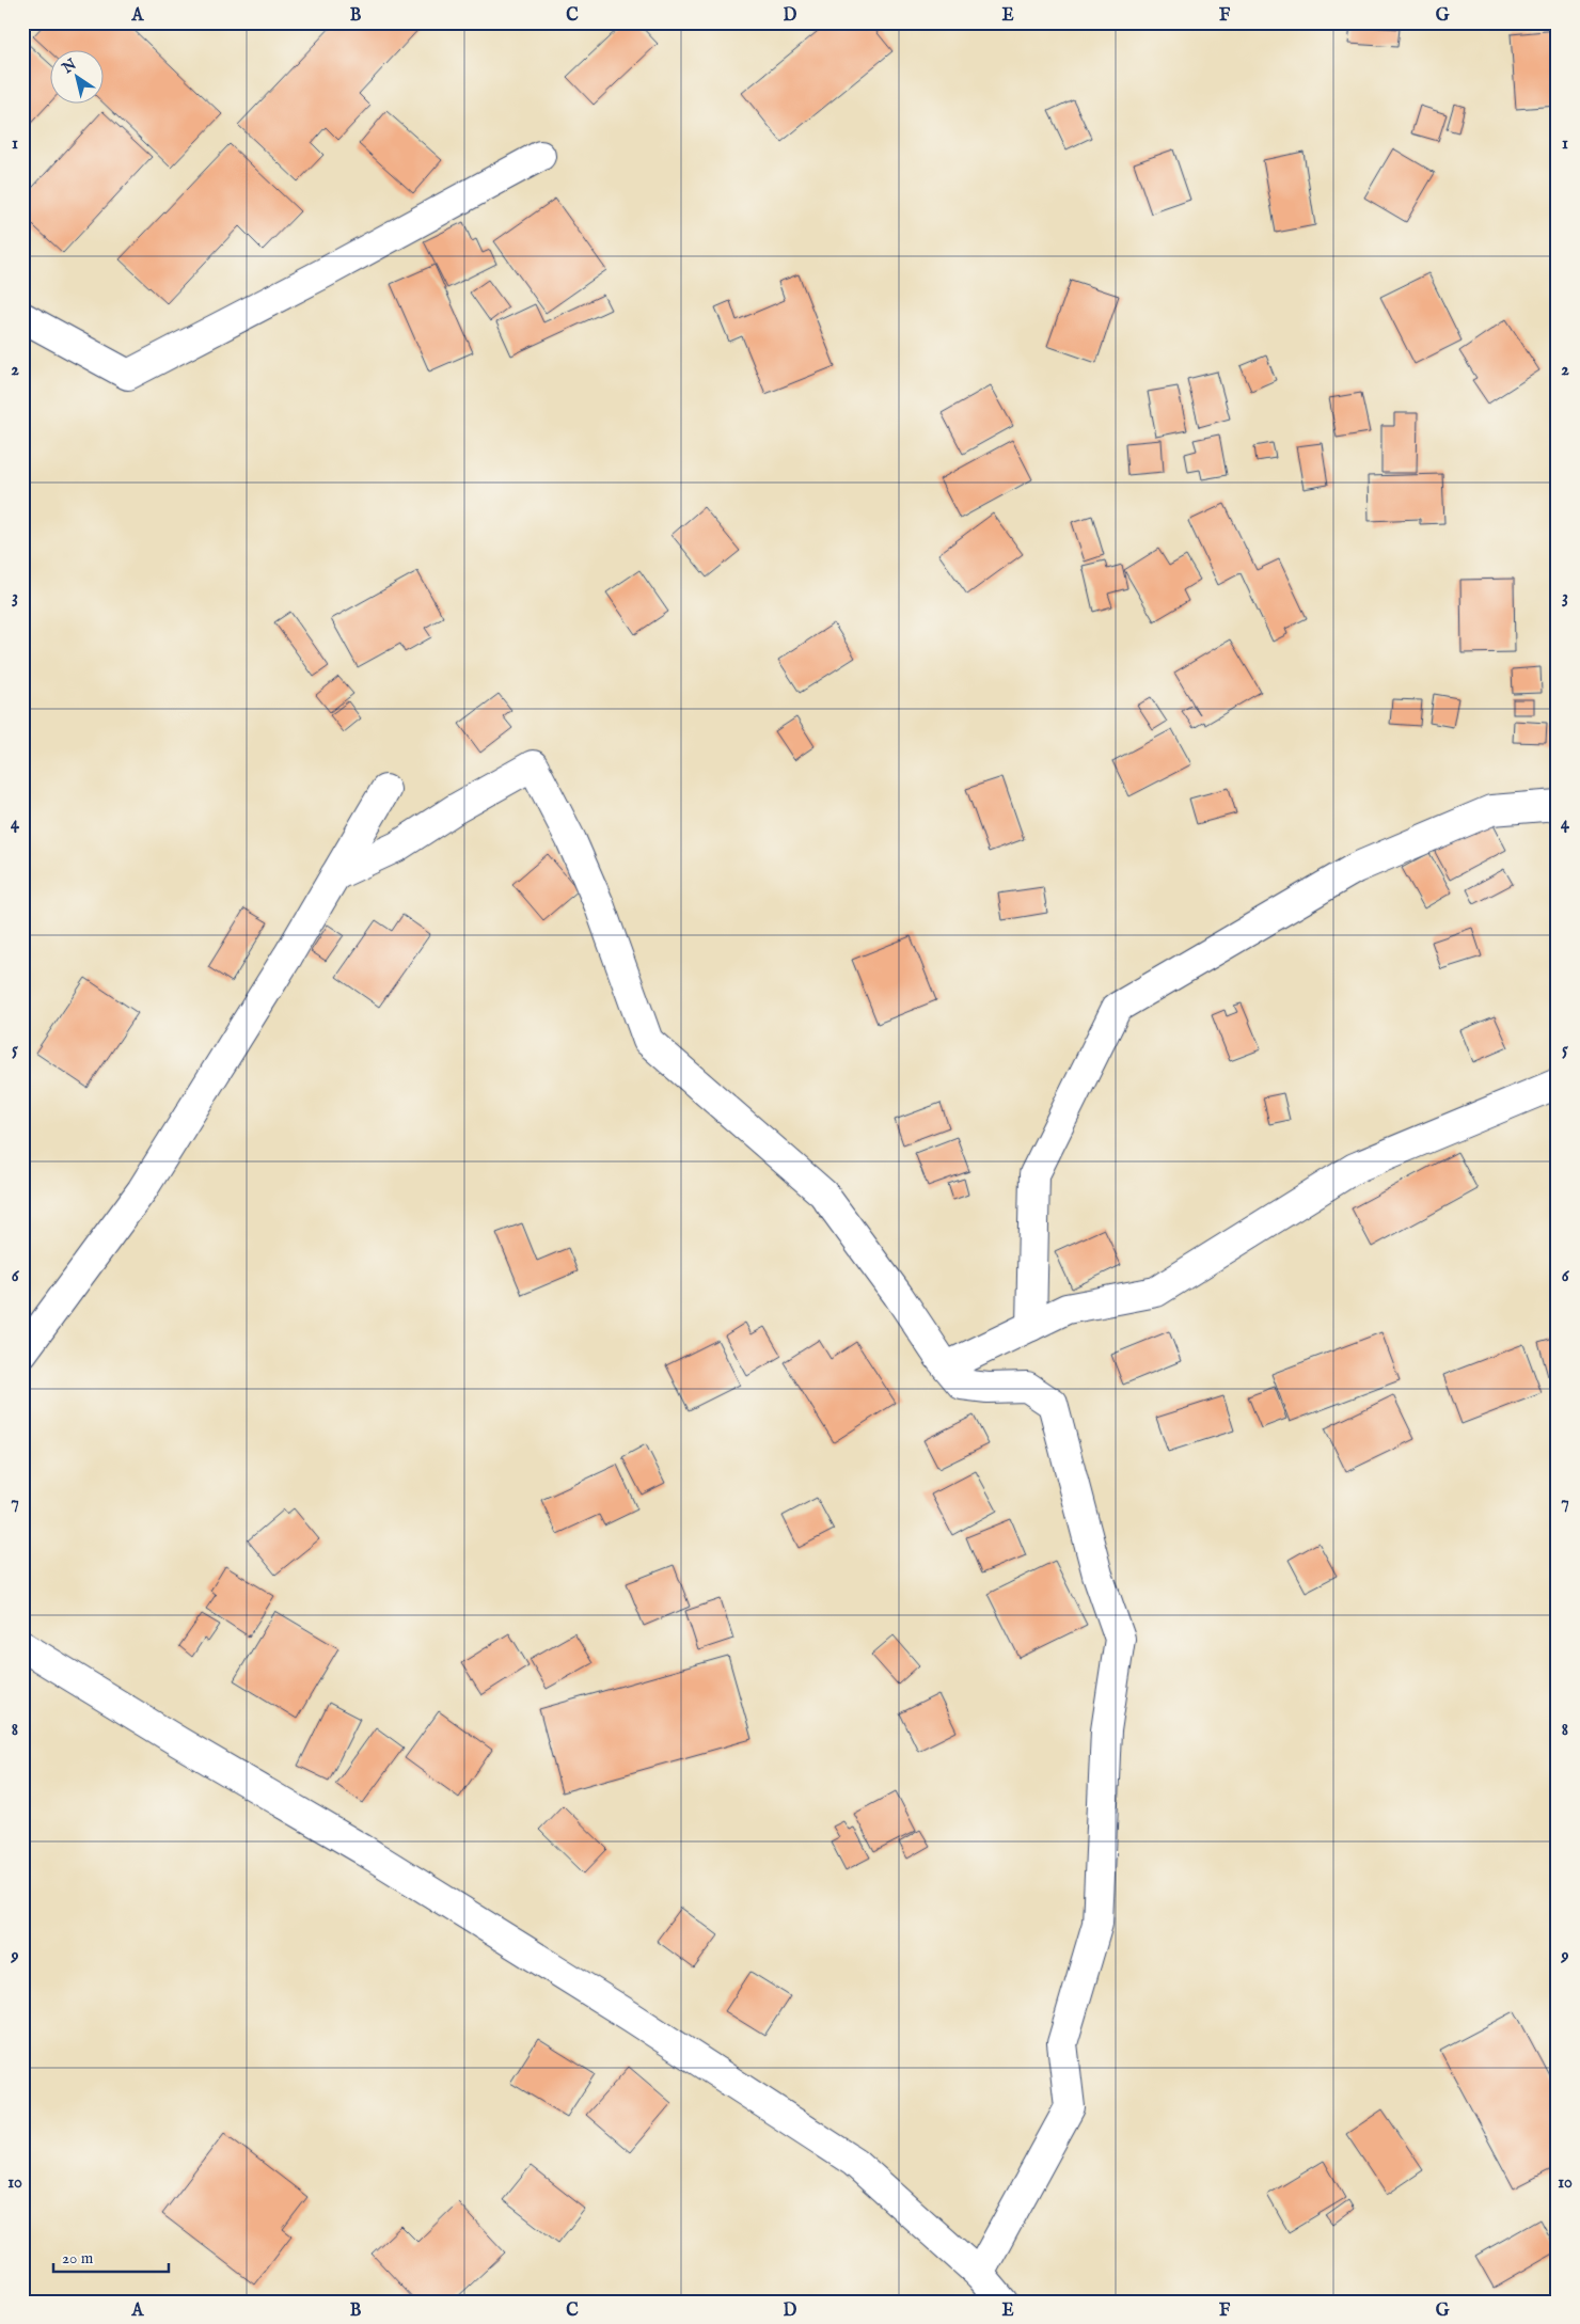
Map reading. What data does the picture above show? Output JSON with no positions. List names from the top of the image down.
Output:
{
  "scale_bar": "20 m",
  "north": "top left",
  "grid": {
    "columns": [
      "A",
      "B",
      "C",
      "D",
      "E",
      "F",
      "G"
    ],
    "rows": [
      "1",
      "2",
      "3",
      "4",
      "5",
      "6",
      "7",
      "8",
      "9",
      "10"
    ]
  }
}
